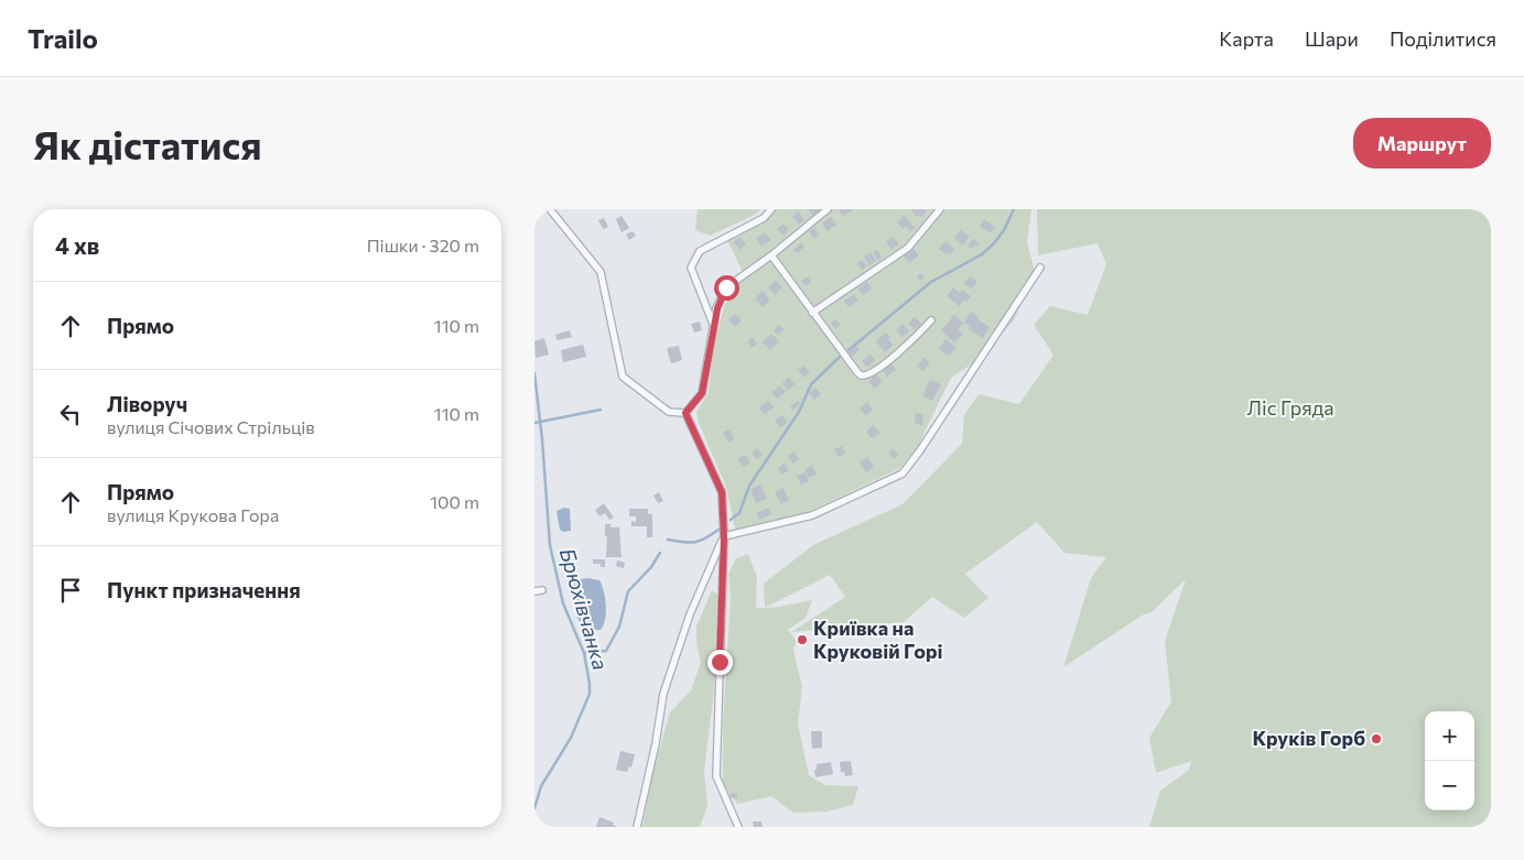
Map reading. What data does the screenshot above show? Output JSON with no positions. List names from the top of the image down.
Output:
{
  "water": ["Брюхівчанка"],
  "parks": ["Ліс Гряда"],
  "places": ["Криївка на Круковій Горі", "Круків Горб"],
  "page": {
    "header": "Trailo",
    "nav": ["Карта", "Шари", "Поділитися"],
    "buttons": "Маршрут",
    "title": "Як дістатися",
    "heading": ["4 хв", "Пішки · 320 m"],
    "list": [
      ["Прямо", "110 m"],
      ["Ліворуч", "вулиця Січових Стрільців", "110 m"],
      ["Прямо", "вулиця Крукова Гора", "100 m"],
      "Пункт призначення"
    ],
    "map_buttons": ["+", "−"]
  }
}
